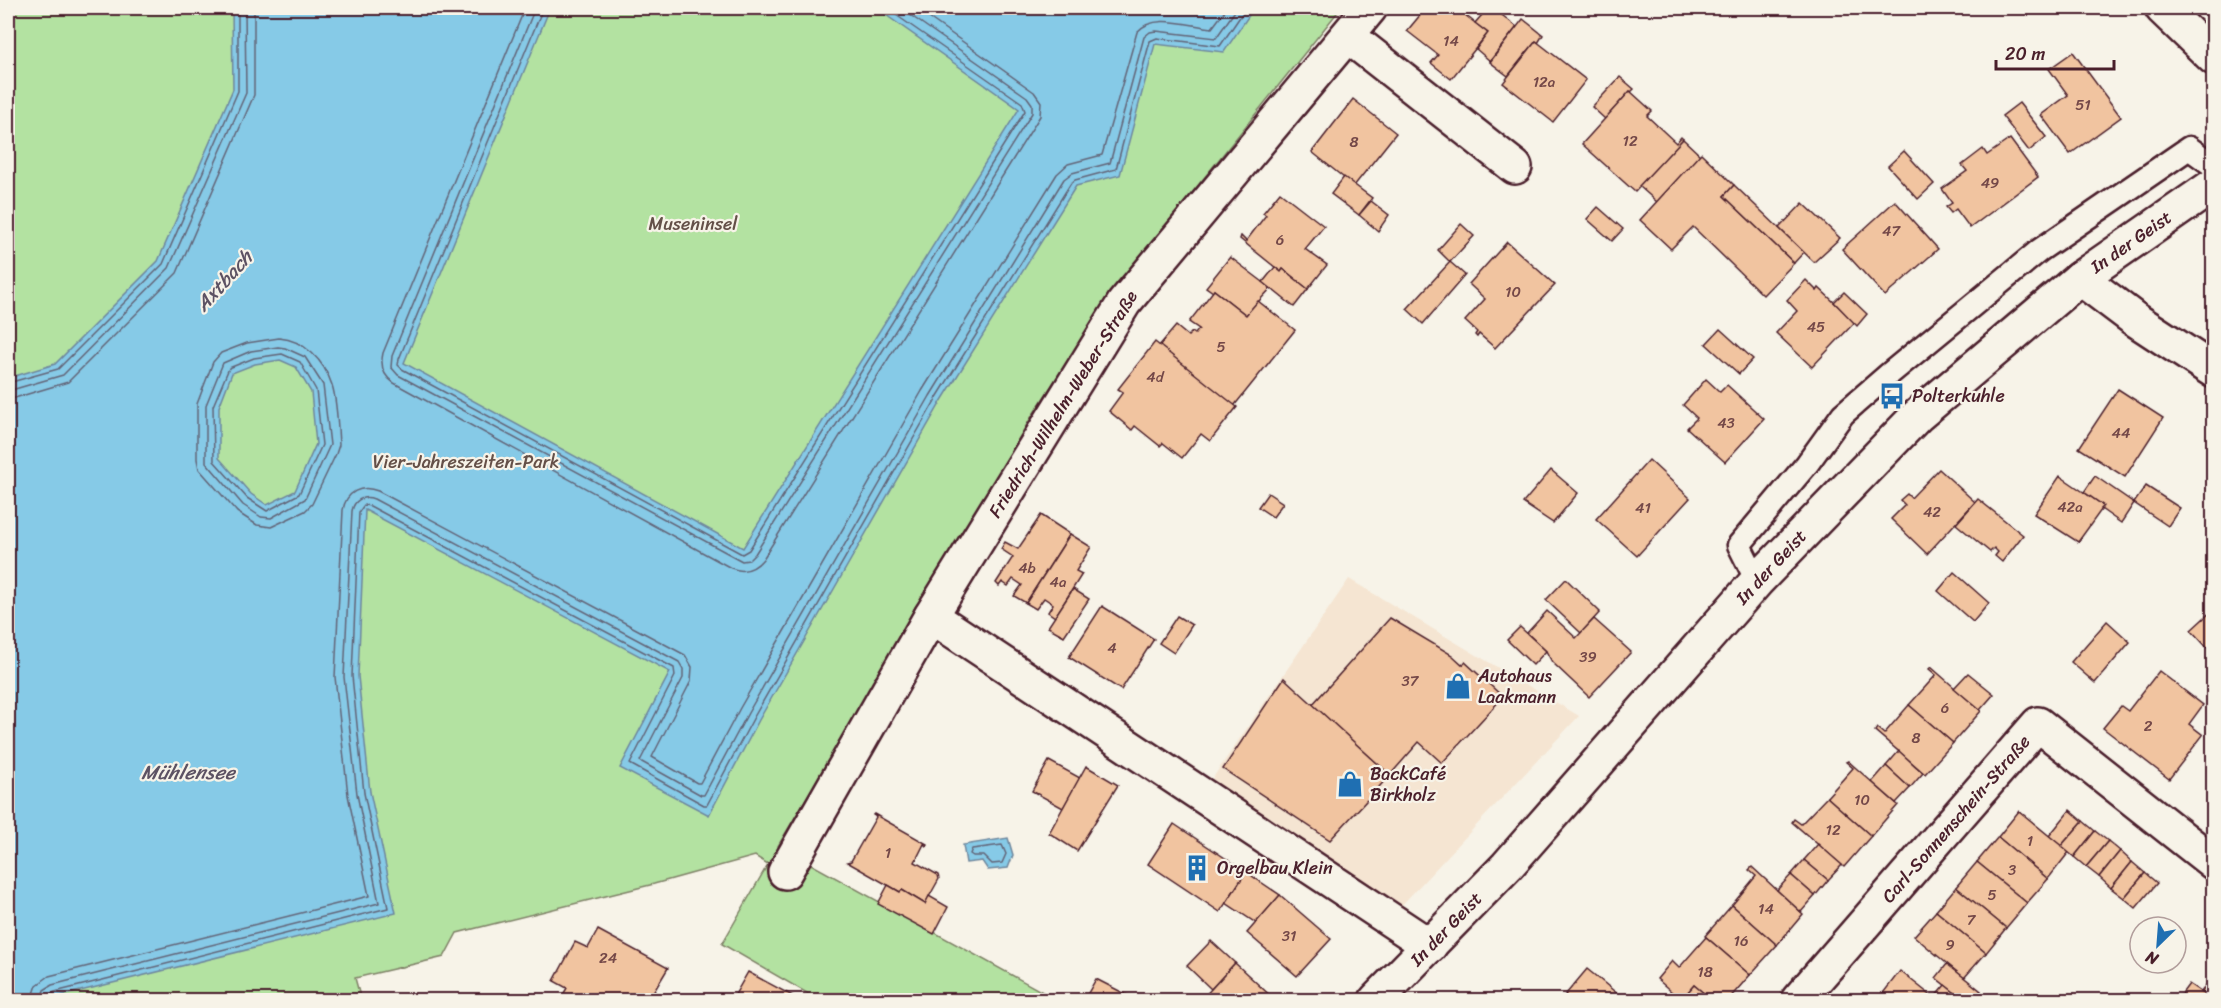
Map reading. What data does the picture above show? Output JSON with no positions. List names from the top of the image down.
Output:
{
  "streets": {
    "street": ["In der Geist", "Friedrich-Wilhelm-Weber-Straße", "Carl-Sonnenschein-Straße"]
  },
  "water": ["Axtbach", "Mühlensee"],
  "parks": ["Museninsel", "Vier-Jahreszeiten-Park"],
  "places": {
    "bus stop": ["Polterkuhle"],
    "shop": ["Autohaus Laakmann", "BackCafé Birkholz"],
    "building": ["Orgelbau Klein"]
  },
  "house_numbers": [
    "14",
    "12a",
    "51",
    "12",
    "8",
    "49",
    "47",
    "6",
    "10",
    "45",
    "5",
    "4d",
    "43",
    "44",
    "42a",
    "41",
    "42",
    "4b",
    "4a",
    "4",
    "39",
    "37",
    "6",
    "2",
    "8",
    "10",
    "12",
    "1",
    "1",
    "3",
    "5",
    "14",
    "7",
    "31",
    "16",
    "9",
    "24",
    "18"
  ],
  "scale_bar": "20 m",
  "north": "bottom left"
}
